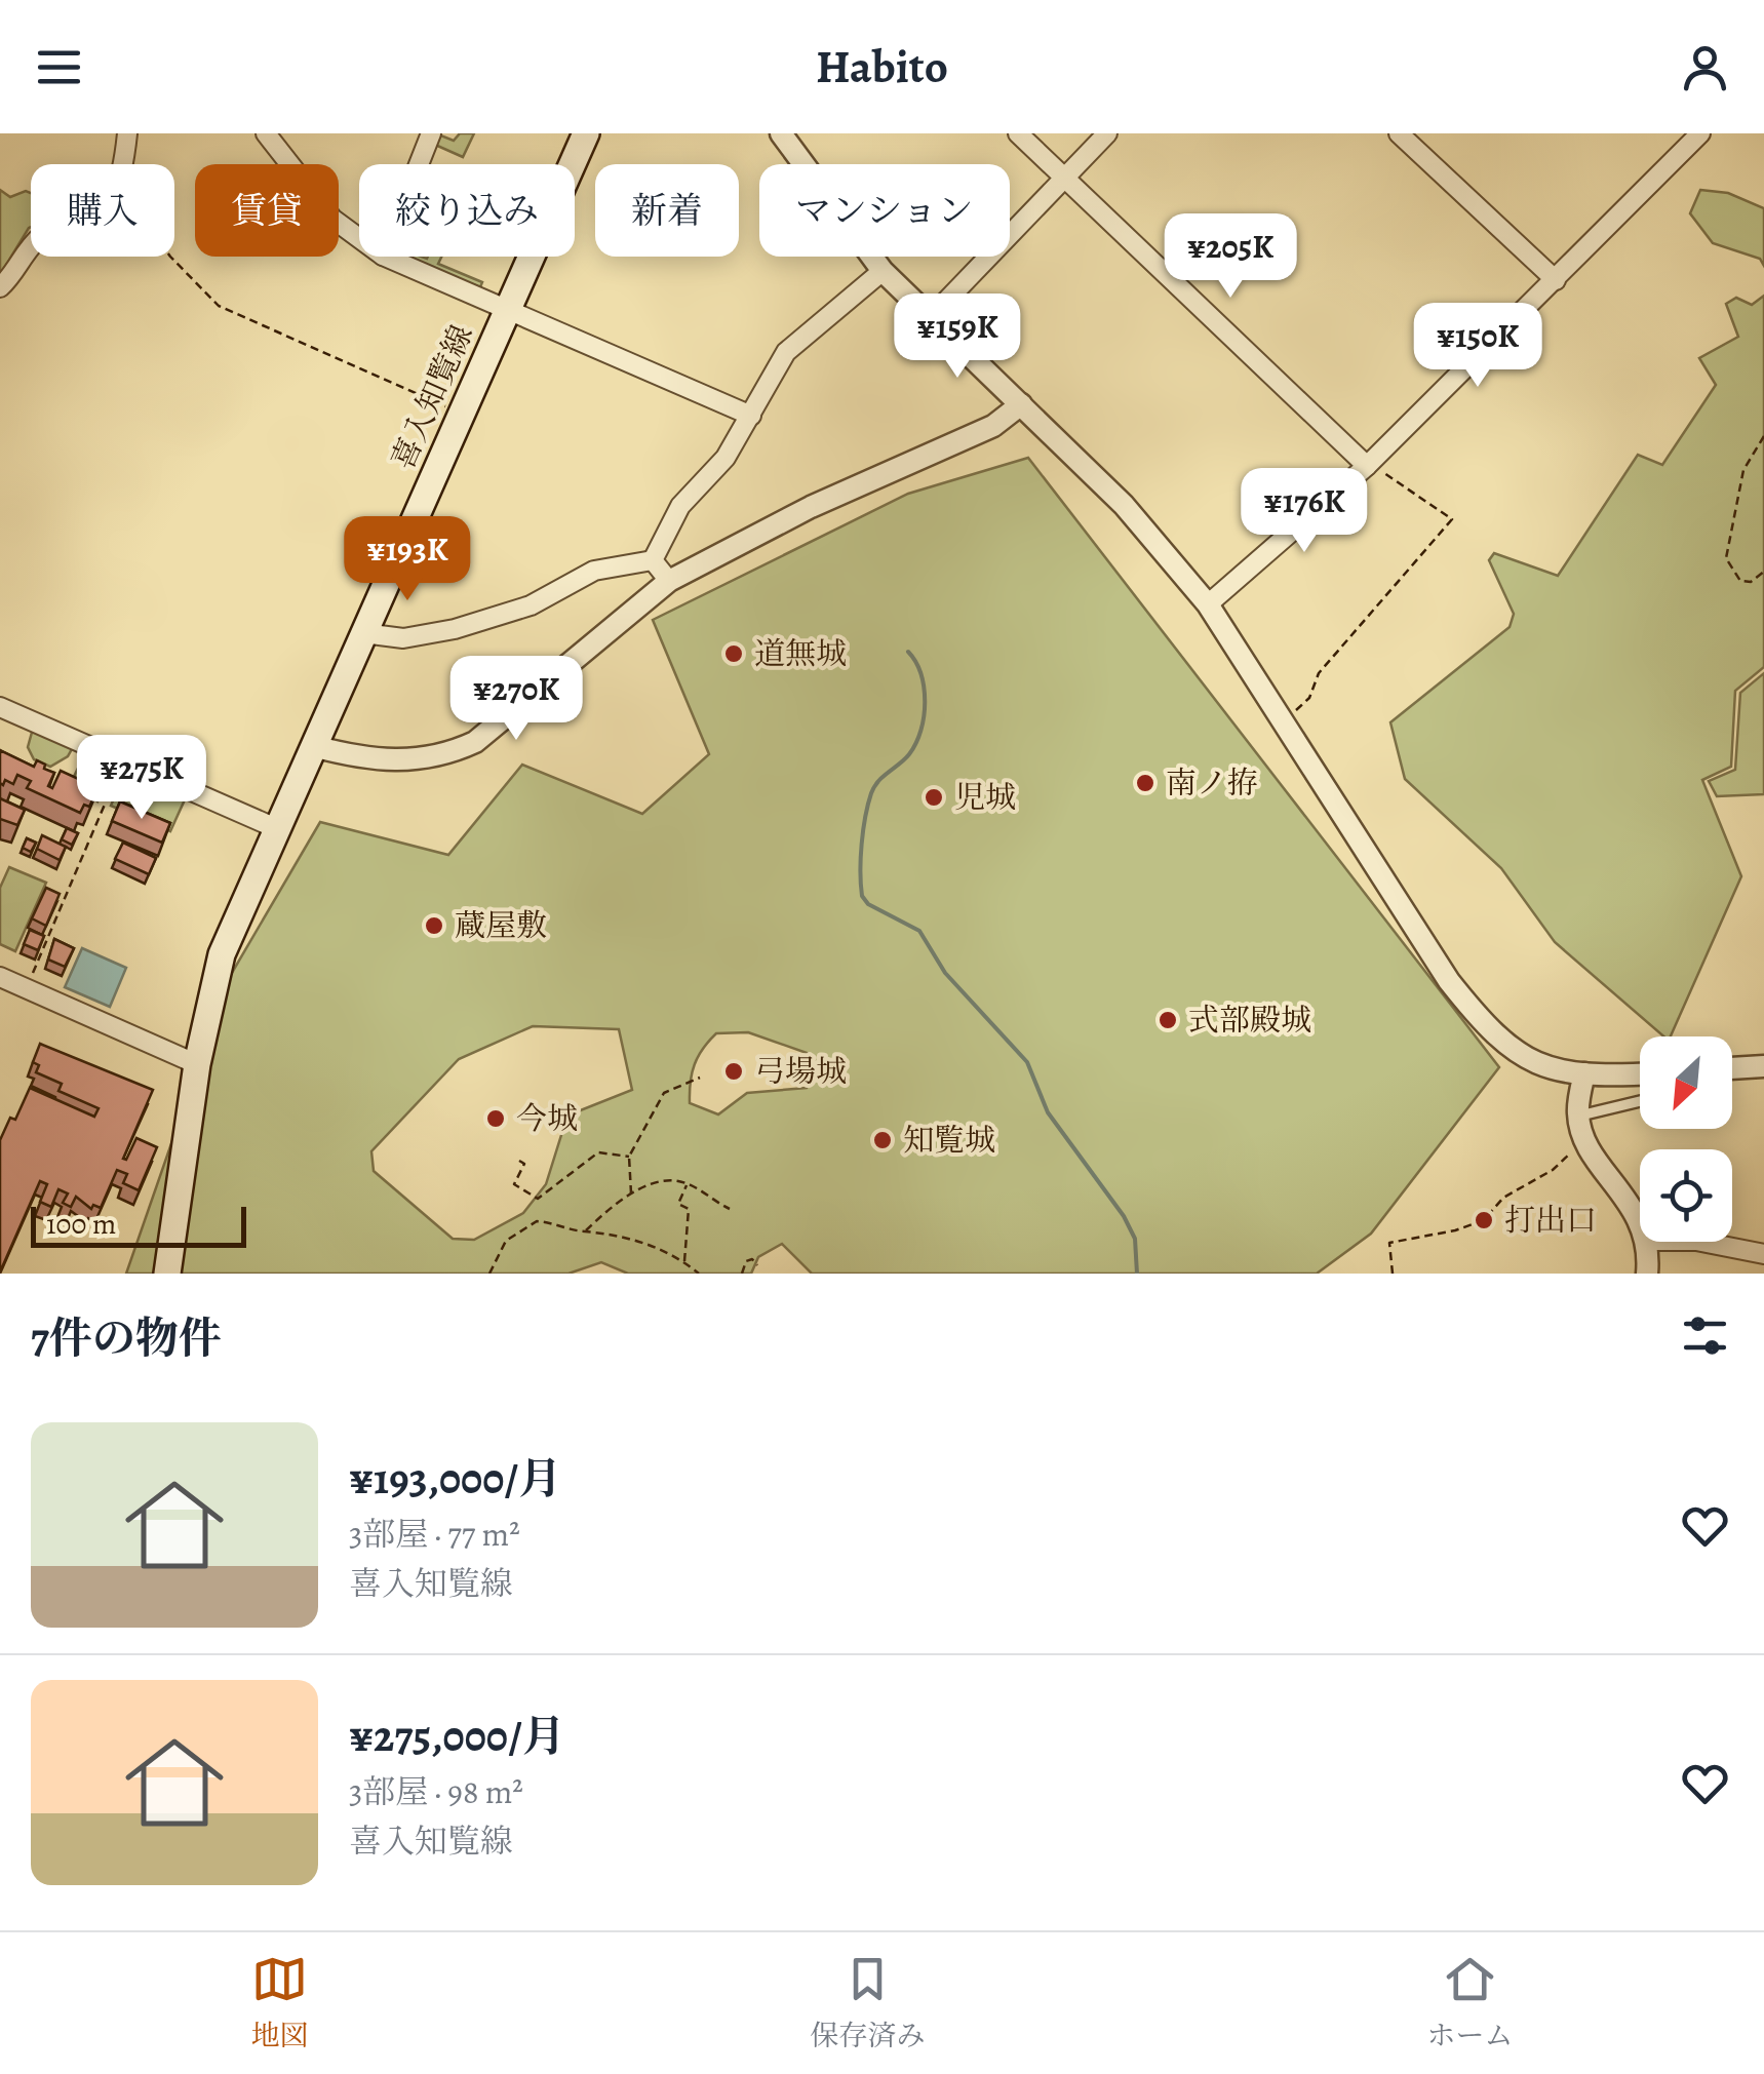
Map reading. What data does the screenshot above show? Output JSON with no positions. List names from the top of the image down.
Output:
{
  "streets": {
    "main road": ["喜入知覧線"]
  },
  "places": [
    "道無城",
    "南ノ拵",
    "児城",
    "蔵屋敷",
    "式部殿城",
    "弓場城",
    "今城",
    "知覧城",
    "打出口"
  ],
  "scale_bar": "100 m",
  "north": "bottom left",
  "page": {
    "header": "Habito",
    "chip": [
      "購入",
      "賃貸",
      "絞り込み",
      "新着",
      "マンション"
    ],
    "price": [
      "¥205K",
      "¥159K",
      "¥150K",
      "¥176K",
      "¥193K",
      "¥270K",
      "¥275K"
    ],
    "scale": "100 m",
    "heading": "7件の物件",
    "list": [
      {
        "name": "¥193,000/月",
        "note": "3部屋 · 77 m² · 喜入知覧線"
      },
      {
        "name": "¥275,000/月",
        "note": "3部屋 · 98 m² · 喜入知覧線"
      }
    ],
    "tabs": ["地図", "保存済み", "ホーム"]
  }
}
